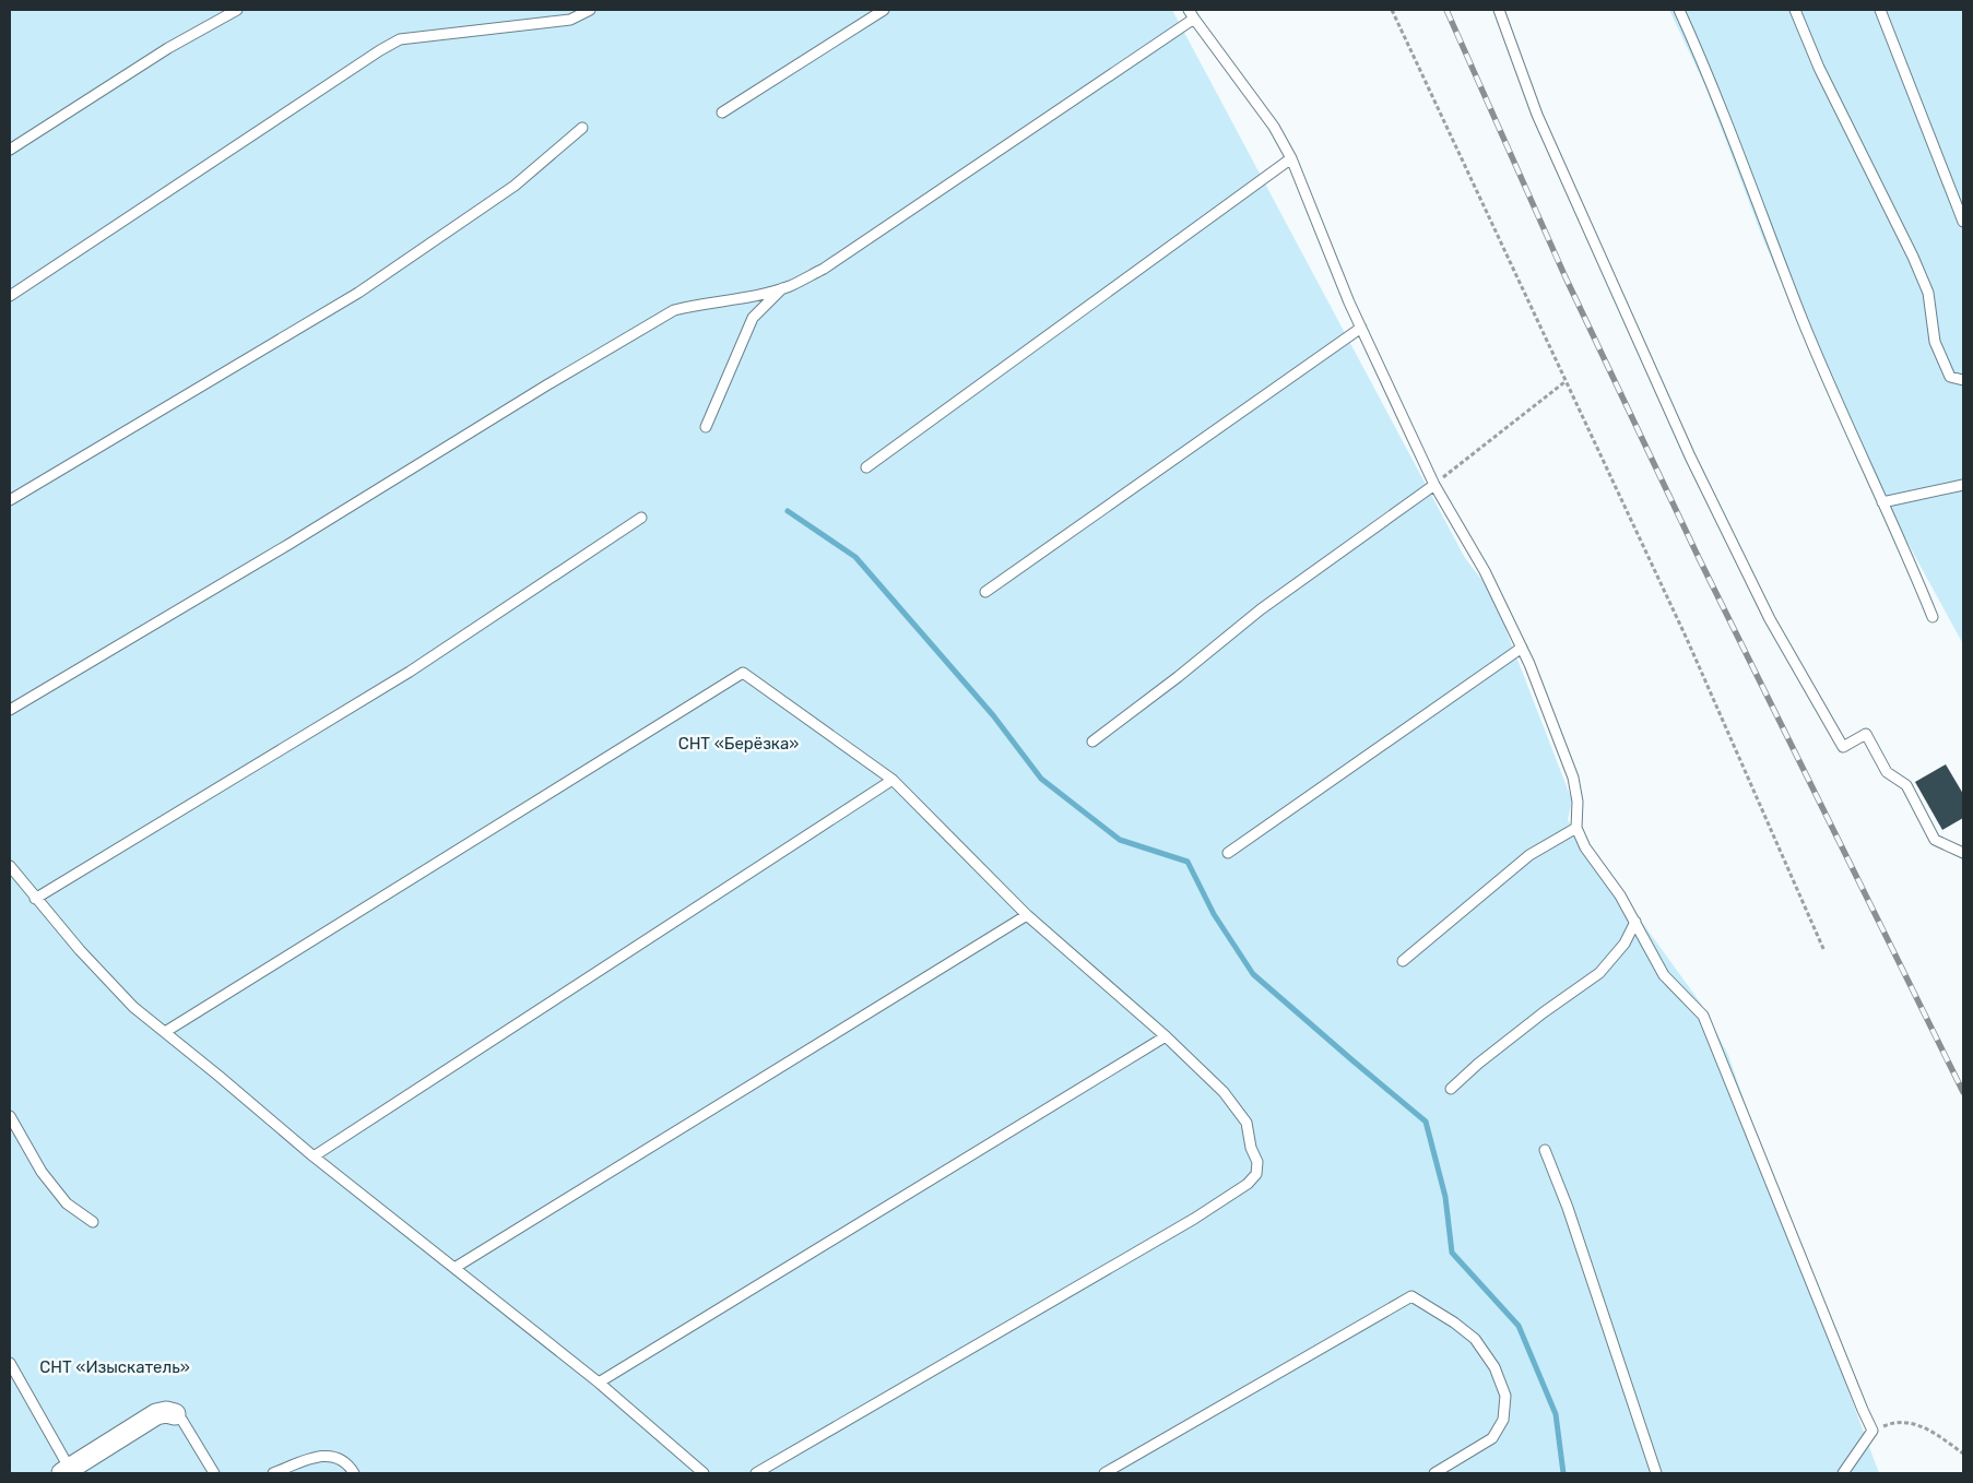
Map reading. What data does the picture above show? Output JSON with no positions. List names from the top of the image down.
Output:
{
  "parks": ["СНТ «Берёзка»", "СНТ «Изыскатель»"]
}
